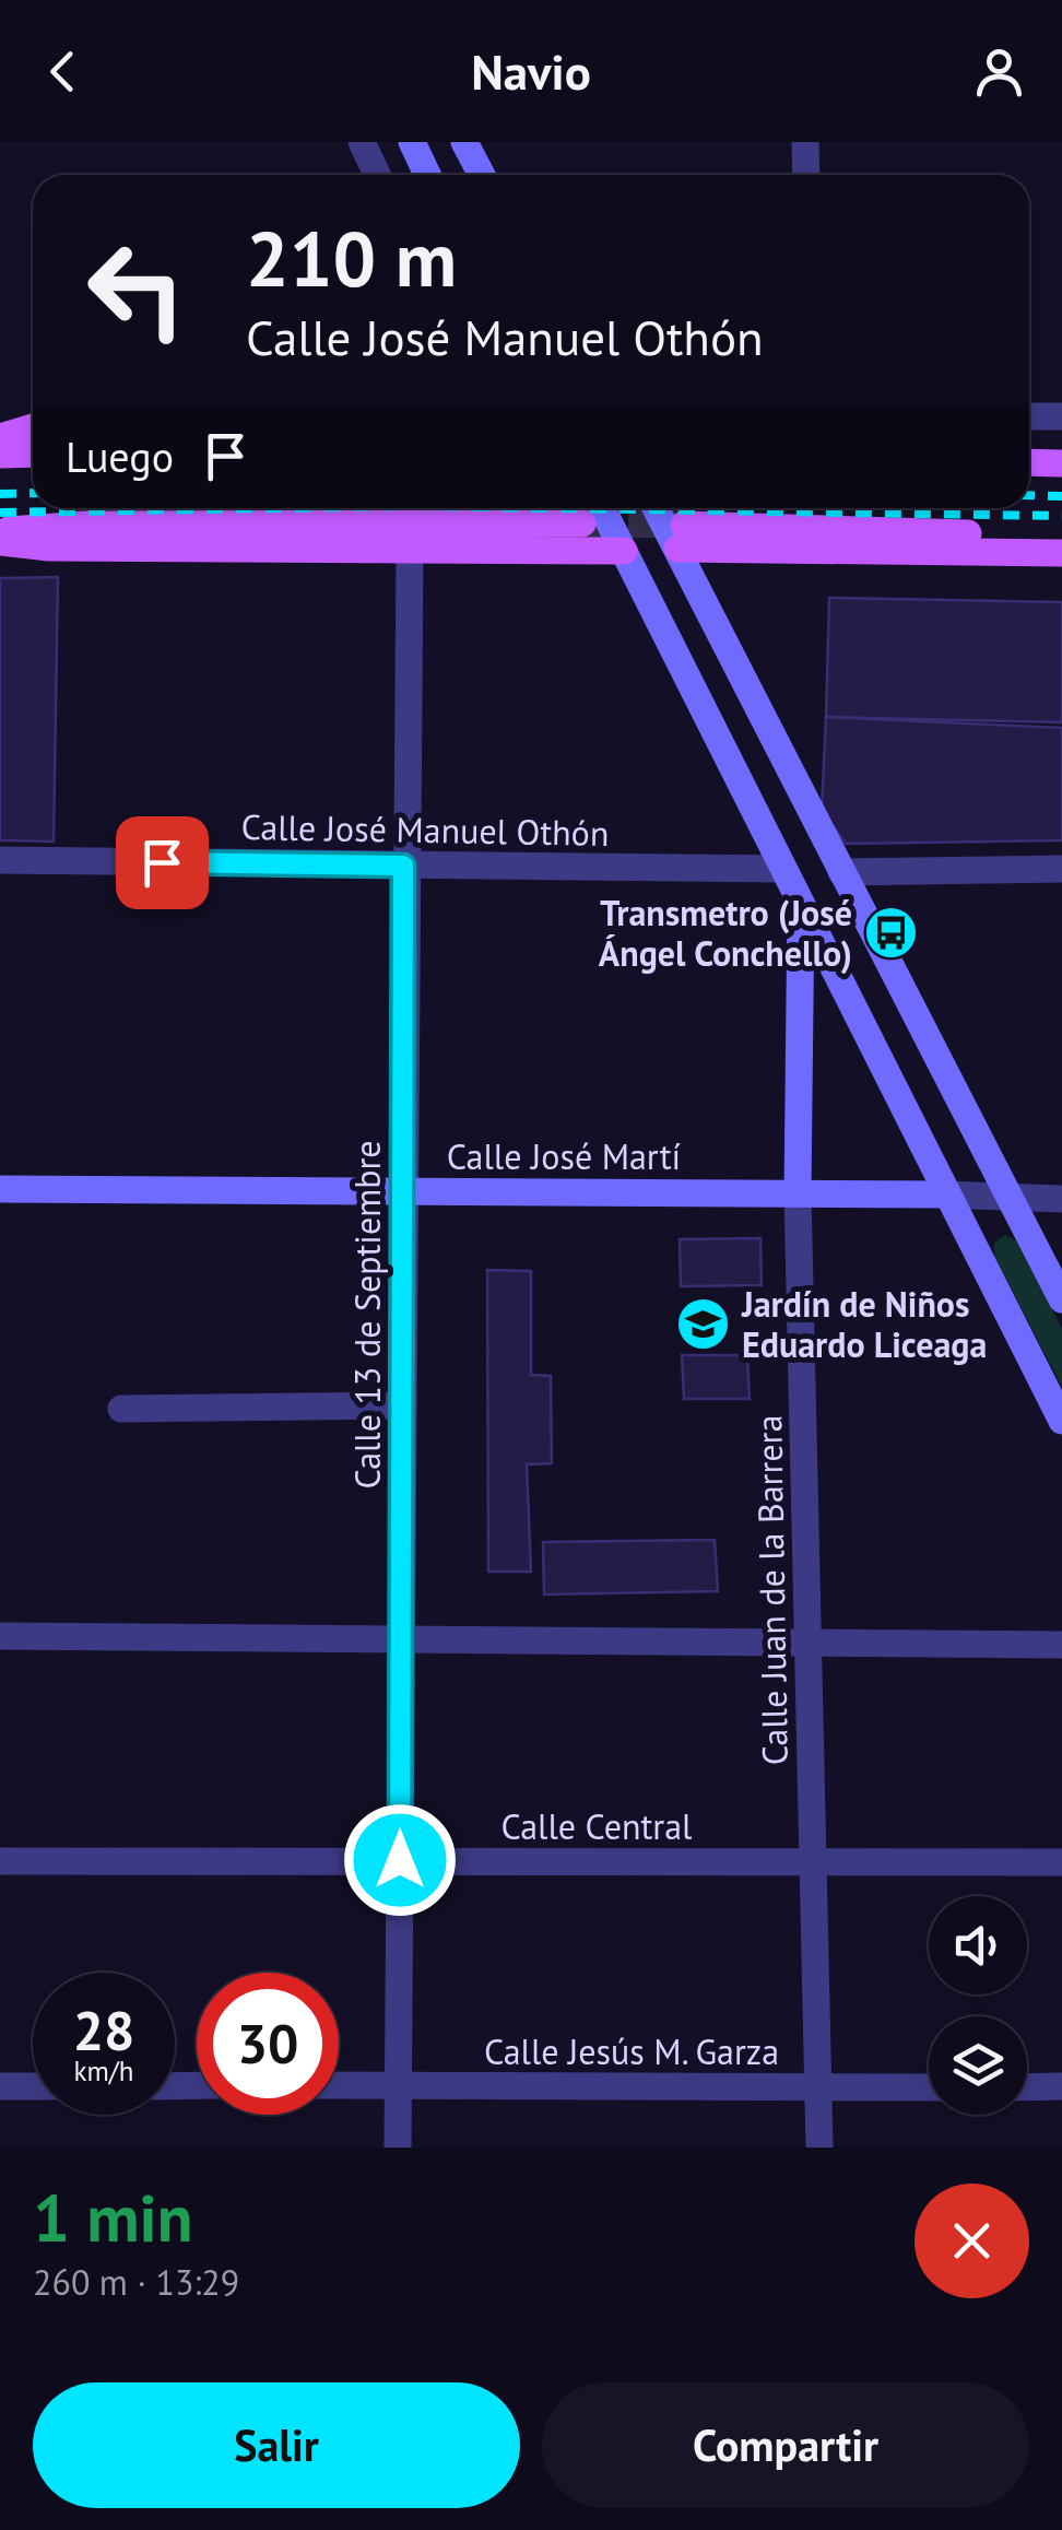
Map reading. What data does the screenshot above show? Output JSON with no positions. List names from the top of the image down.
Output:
{
  "streets": {
    "main road": ["Calle José Martí", "Calle Juan de la Barrera"],
    "street": [
      "Calle José Manuel Othón",
      "Calle 13 de Septiembre",
      "Calle Central",
      "Calle Jesús M. Garza"
    ]
  },
  "crossings": [
    ["Calle José Manuel Othón", "Calle 13 de Septiembre"],
    ["Calle José Martí", "Calle 13 de Septiembre"],
    ["Calle José Martí", "Calle Juan de la Barrera"],
    ["Calle 13 de Septiembre", "Calle Central"],
    ["Calle 13 de Septiembre", "Calle Jesús M. Garza"],
    ["Calle Juan de la Barrera", "Calle Central"],
    ["Calle Juan de la Barrera", "Calle Jesús M. Garza"]
  ],
  "places": {
    "bus stop": ["Transmetro (José Ángel Conchello)"],
    "school or university": ["Jardín de Niños Eduardo Liceaga"]
  },
  "page": {
    "header": "Navio",
    "turn": ["210 m", "Calle José Manuel Othón"],
    "then": "Luego",
    "speed": "28 km/h",
    "limit": "30",
    "heading": ["1 min", "260 m · 13:29"],
    "buttons": ["Salir", "Compartir"]
  }
}
